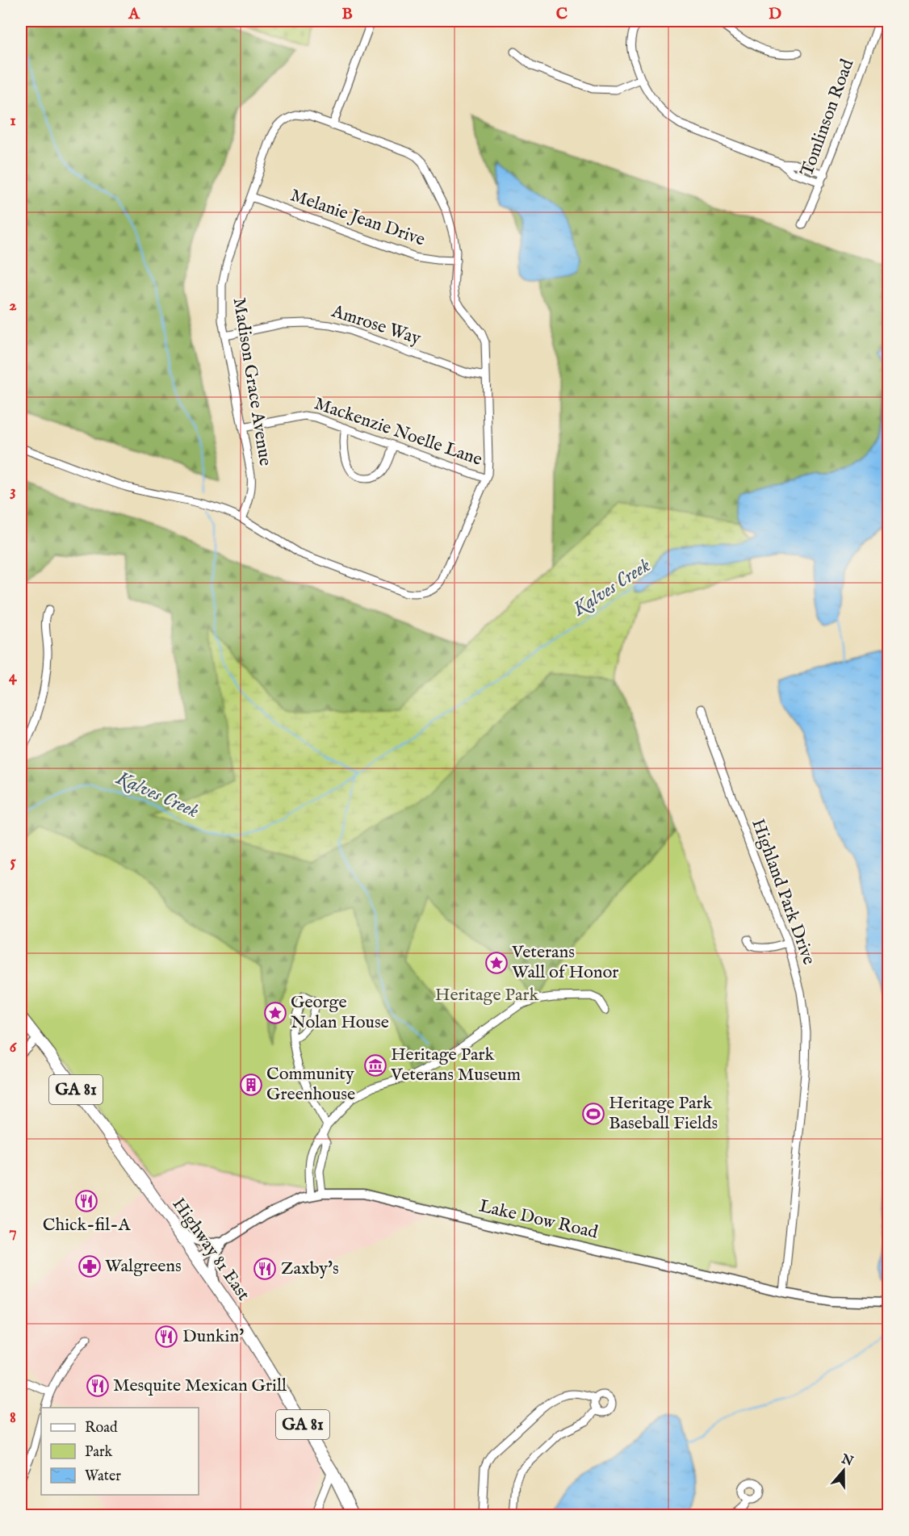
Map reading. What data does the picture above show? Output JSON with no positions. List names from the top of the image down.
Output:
{
  "streets": {
    "main road": ["GA 81", "Highway 81 East"],
    "street": [
      "Tomlinson Road",
      "Melanie Jean Drive",
      "Amrose Way",
      "Madison Grace Avenue",
      "Mackenzie Noelle Lane",
      "Highland Park Drive",
      "Lake Dow Road"
    ]
  },
  "crossings": [
    ["Melanie Jean Drive", "Madison Grace Avenue"],
    ["Amrose Way", "Madison Grace Avenue"],
    ["Madison Grace Avenue", "Mackenzie Noelle Lane"],
    ["Highland Park Drive", "Lake Dow Road"],
    ["Lake Dow Road", "Highway 81 East"]
  ],
  "water": ["Kalves Creek"],
  "parks": ["Heritage Park"],
  "places": {
    "place": ["Veterans Wall of Honor", "George Nolan House"],
    "museum": ["Heritage Park Veterans Museum"],
    "building": ["Community Greenhouse"],
    "sports": ["Heritage Park Baseball Fields"],
    "restaurant": [
      "Chick-fil-A",
      "Zaxby's",
      "Dunkin'",
      "Mesquite Mexican Grill"
    ],
    "pharmacy": ["Walgreens"]
  },
  "legend": ["Road", "Park", "Water"],
  "north": "top",
  "grid": {
    "columns": [
      "A",
      "B",
      "C",
      "D"
    ],
    "rows": [
      "1",
      "2",
      "3",
      "4",
      "5",
      "6",
      "7",
      "8"
    ]
  }
}
